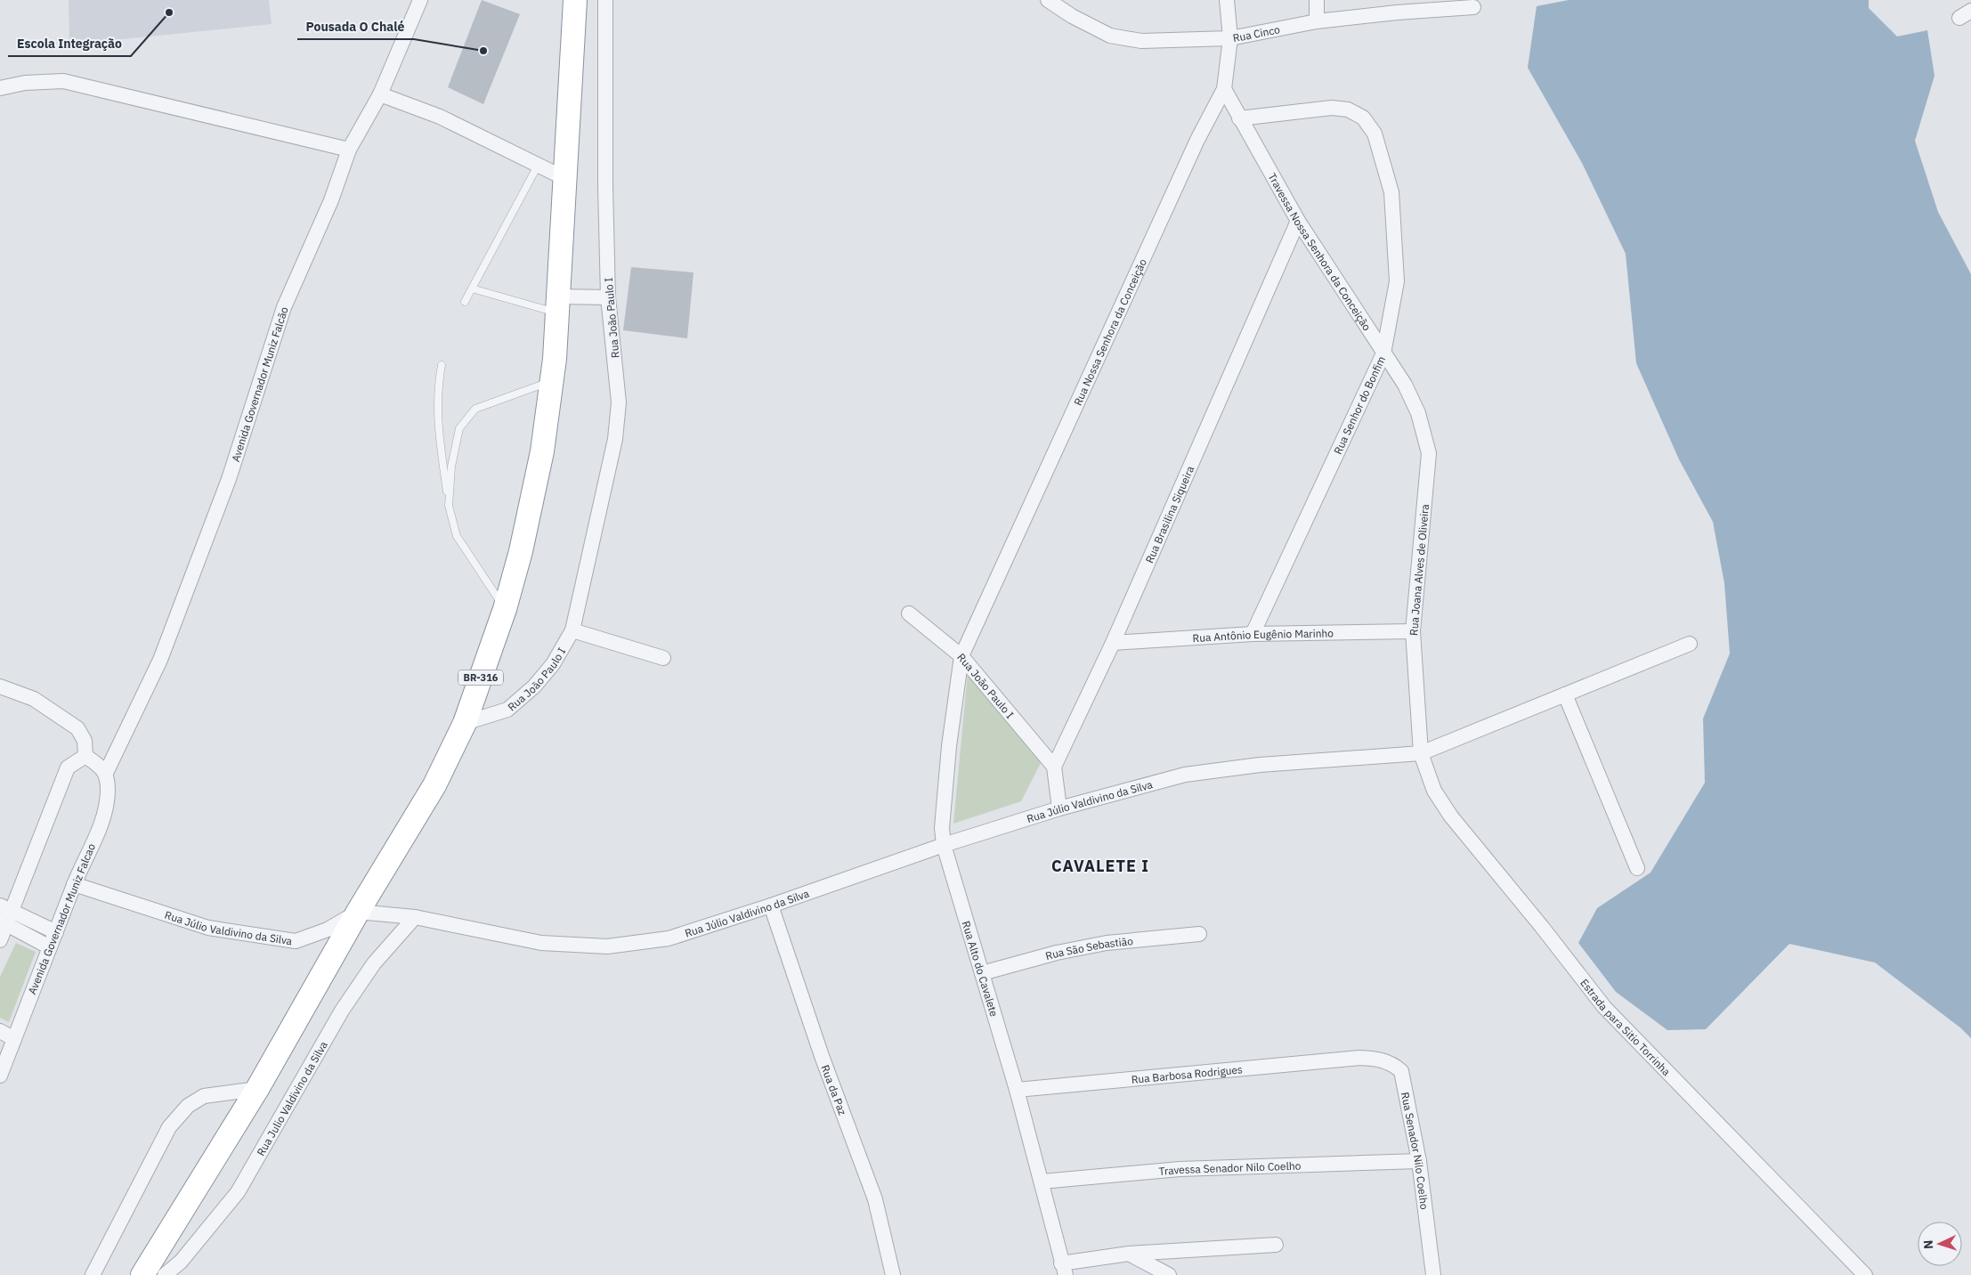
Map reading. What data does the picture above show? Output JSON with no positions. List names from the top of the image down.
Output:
{
  "streets": {
    "highway": ["BR-316"],
    "street": [
      "Rua Cinco",
      "Travessa Nossa Senhora da Conceição",
      "Rua João Paulo I",
      "Rua Nossa Senhora da Conceição",
      "Avenida Governador Muniz Falcão",
      "Rua Senhor do Bonfim",
      "Rua Brasilina Siqueira",
      "Rua Joana Alves de Oliveira",
      "Rua Antônio Eugênio Marinho",
      "Rua Júlio Valdivino da Silva",
      "Avenida Governador Muniz Falcao",
      "Rua São Sebastião",
      "Rua Alto do Cavalete",
      "Estrada para Sitio Torrinha",
      "Rua Barbosa Rodrigues",
      "Rua da Paz",
      "Rua Julio Valdivino da Silva",
      "Rua Senador Nilo Coelho",
      "Travessa Senador Nilo Coelho"
    ]
  },
  "crossings": [
    ["Rua Cinco", "Rua Nossa Senhora da Conceição"],
    ["Travessa Nossa Senhora da Conceição", "Rua Nossa Senhora da Conceição"],
    ["Travessa Nossa Senhora da Conceição", "Rua Senhor do Bonfim"],
    ["Travessa Nossa Senhora da Conceição", "Rua Brasilina Siqueira"],
    ["Travessa Nossa Senhora da Conceição", "Rua Joana Alves de Oliveira"],
    ["Rua João Paulo I", "Rua Nossa Senhora da Conceição"],
    ["Rua João Paulo I", "Rua Brasilina Siqueira"],
    ["Rua João Paulo I", "BR-316"],
    ["Rua João Paulo I", "Rua Alto do Cavalete"],
    ["Rua Nossa Senhora da Conceição", "Rua Alto do Cavalete"],
    ["Avenida Governador Muniz Falcão", "Avenida Governador Muniz Falcao"],
    ["Rua Senhor do Bonfim", "Rua Antônio Eugênio Marinho"],
    ["Rua Brasilina Siqueira", "Rua Antônio Eugênio Marinho"],
    ["Rua Joana Alves de Oliveira", "Rua Antônio Eugênio Marinho"],
    ["Rua Joana Alves de Oliveira", "Rua Júlio Valdivino da Silva"],
    ["Rua Joana Alves de Oliveira", "Estrada para Sitio Torrinha"],
    ["BR-316", "Rua Júlio Valdivino da Silva"],
    ["Rua Júlio Valdivino da Silva", "Avenida Governador Muniz Falcao"],
    ["Rua Júlio Valdivino da Silva", "Rua Alto do Cavalete"],
    ["Rua Júlio Valdivino da Silva", "Estrada para Sitio Torrinha"],
    ["Rua Júlio Valdivino da Silva", "Rua da Paz"],
    ["Rua Júlio Valdivino da Silva", "Rua Julio Valdivino da Silva"],
    ["Rua São Sebastião", "Rua Alto do Cavalete"],
    ["Rua Alto do Cavalete", "Rua Barbosa Rodrigues"],
    ["Rua Alto do Cavalete", "Travessa Senador Nilo Coelho"],
    ["Rua Barbosa Rodrigues", "Rua Senador Nilo Coelho"],
    ["Rua Senador Nilo Coelho", "Travessa Senador Nilo Coelho"]
  ],
  "districts": ["CAVALETE I"],
  "places": ["Escola Integração", "Pousada O Chalé"],
  "north": "left"
}
